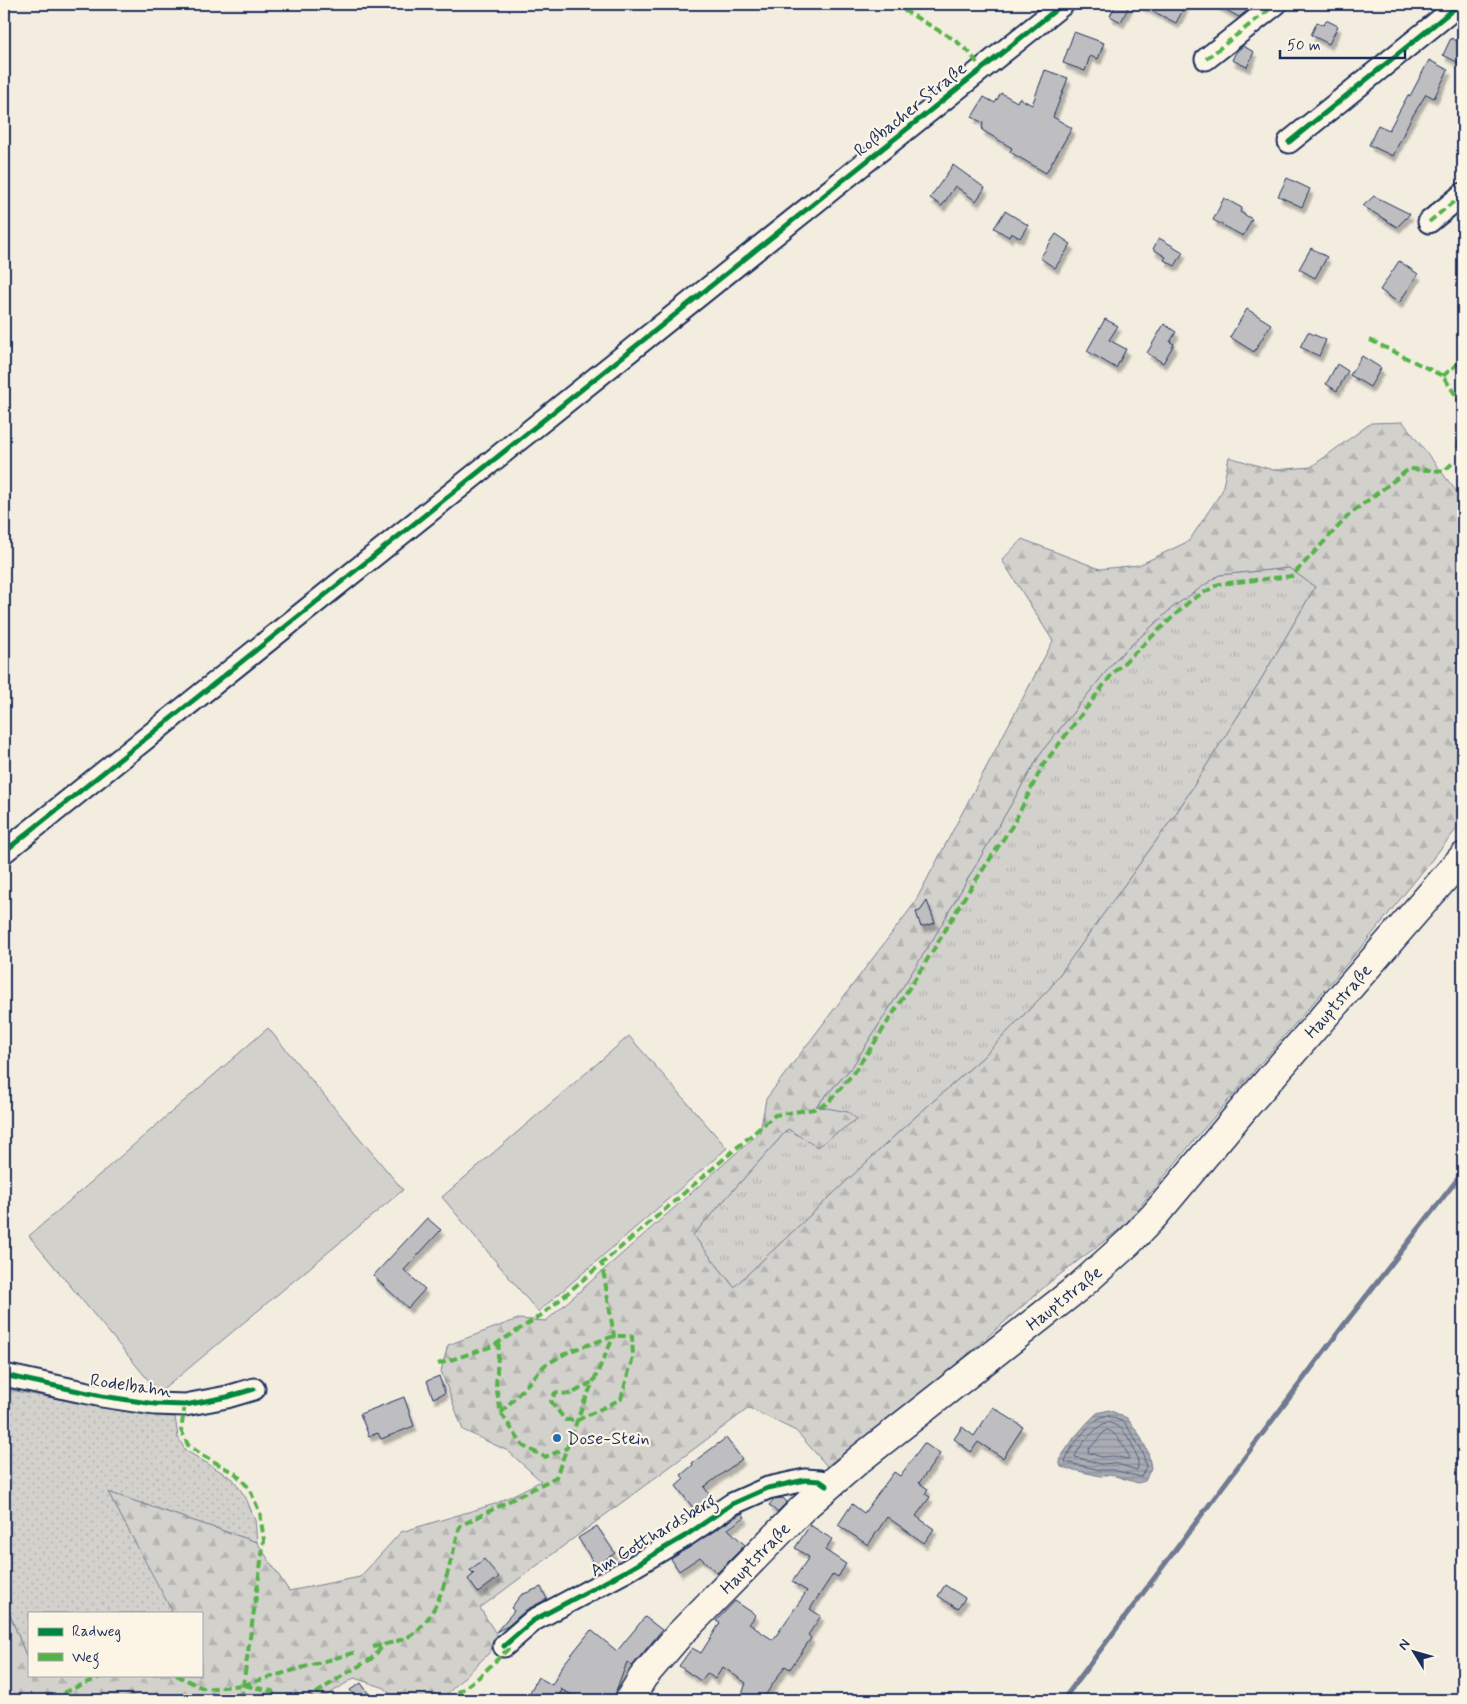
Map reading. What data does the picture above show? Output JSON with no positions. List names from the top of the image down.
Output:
{
  "streets": {
    "main road": ["Hauptstraße"],
    "street": ["Roßbacher Straße", "Rodelbahn", "Am Gotthardsberg"]
  },
  "crossings": [
    ["Hauptstraße", "Am Gotthardsberg"]
  ],
  "places": ["Dose-Stein"],
  "legend": ["Radweg", "Weg"],
  "scale_bar": "50 m",
  "north": "top left"
}
